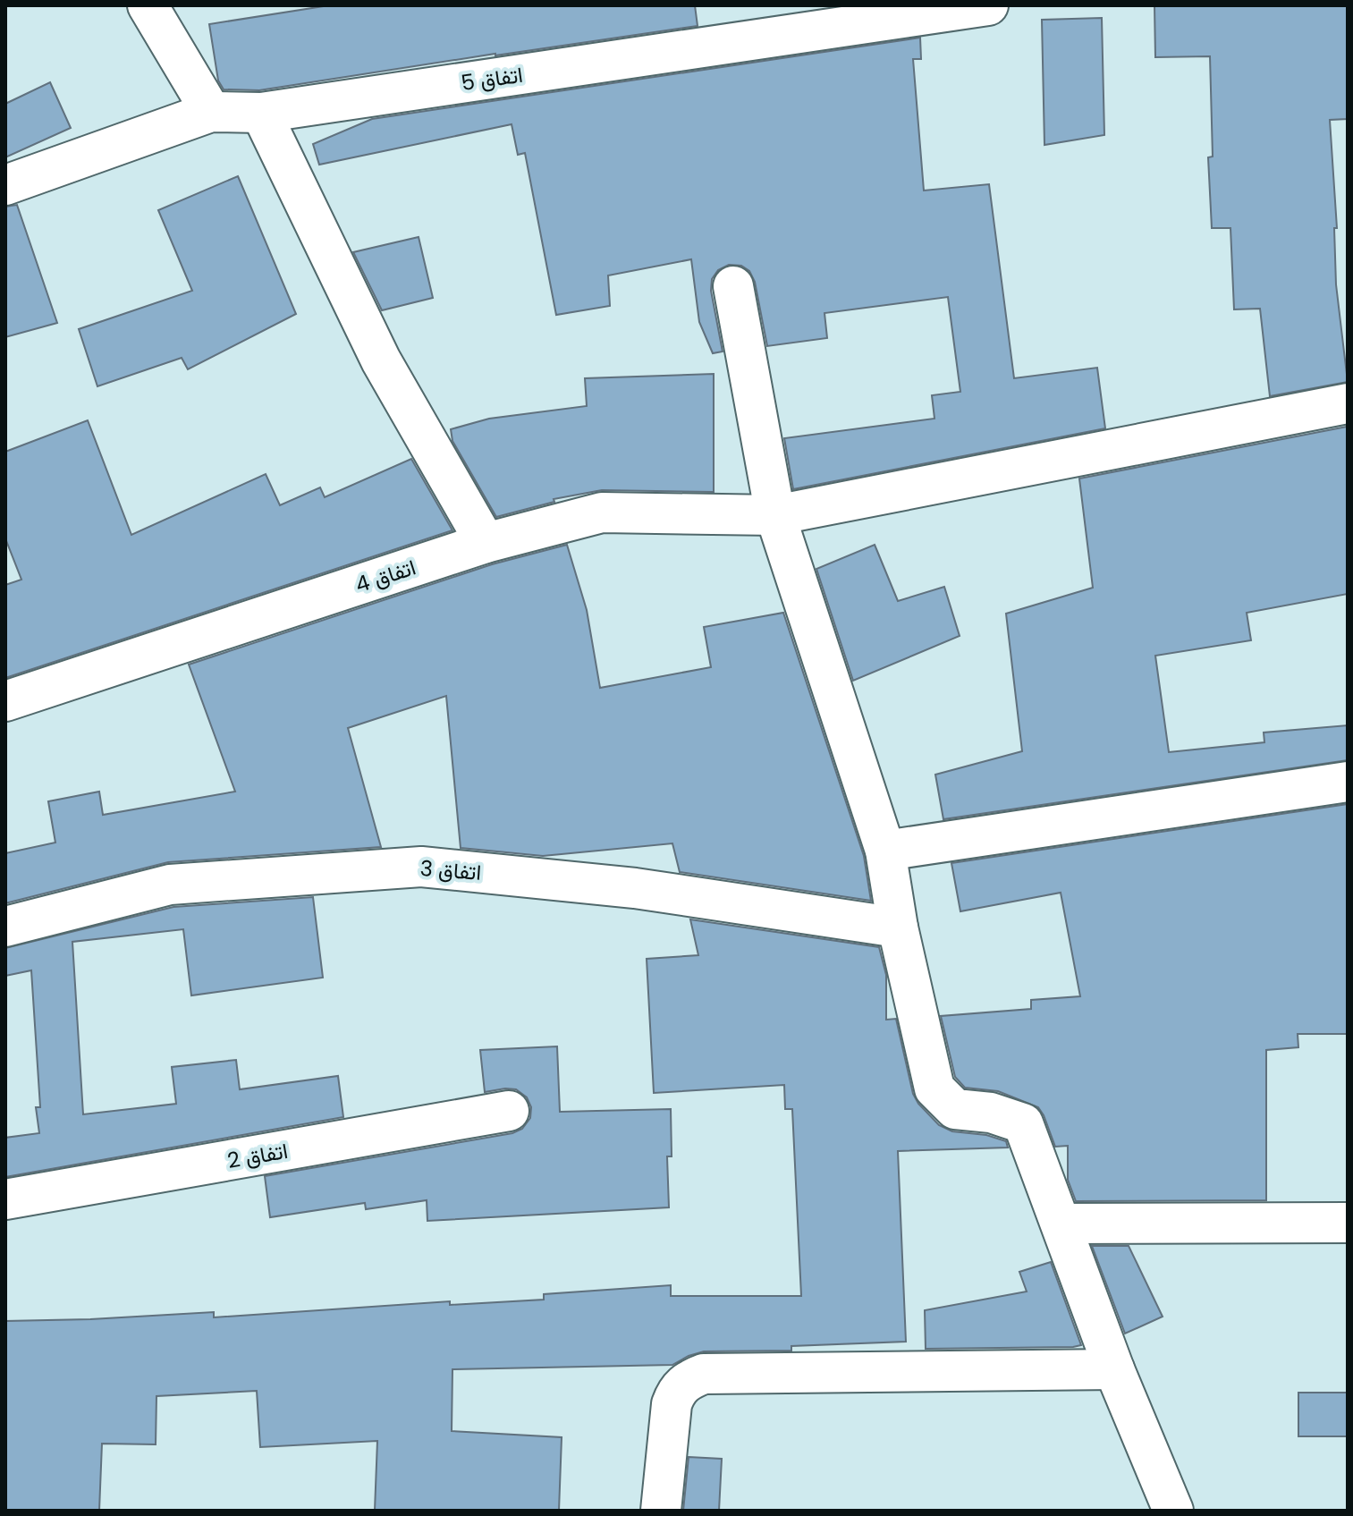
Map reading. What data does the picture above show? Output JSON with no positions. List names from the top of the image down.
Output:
{
  "streets": {
    "street": [
      "اتفاق 5",
      "اتفاق 4",
      "اتفاق 3",
      "اتفاق 2"
    ]
  }
}
